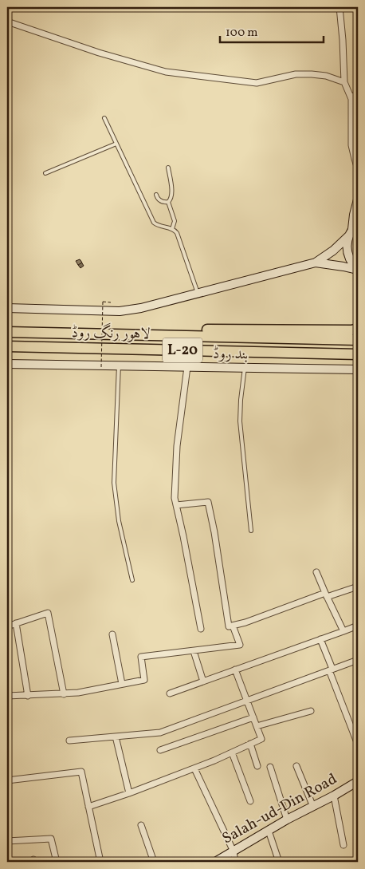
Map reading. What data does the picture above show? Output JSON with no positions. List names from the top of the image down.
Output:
{
  "streets": {
    "highway": ["لاہور رنگ روڈ", "L-20"],
    "main road": ["بند روڈ", "Salah-ud-Din Road"]
  },
  "scale_bar": "100 m"
}
